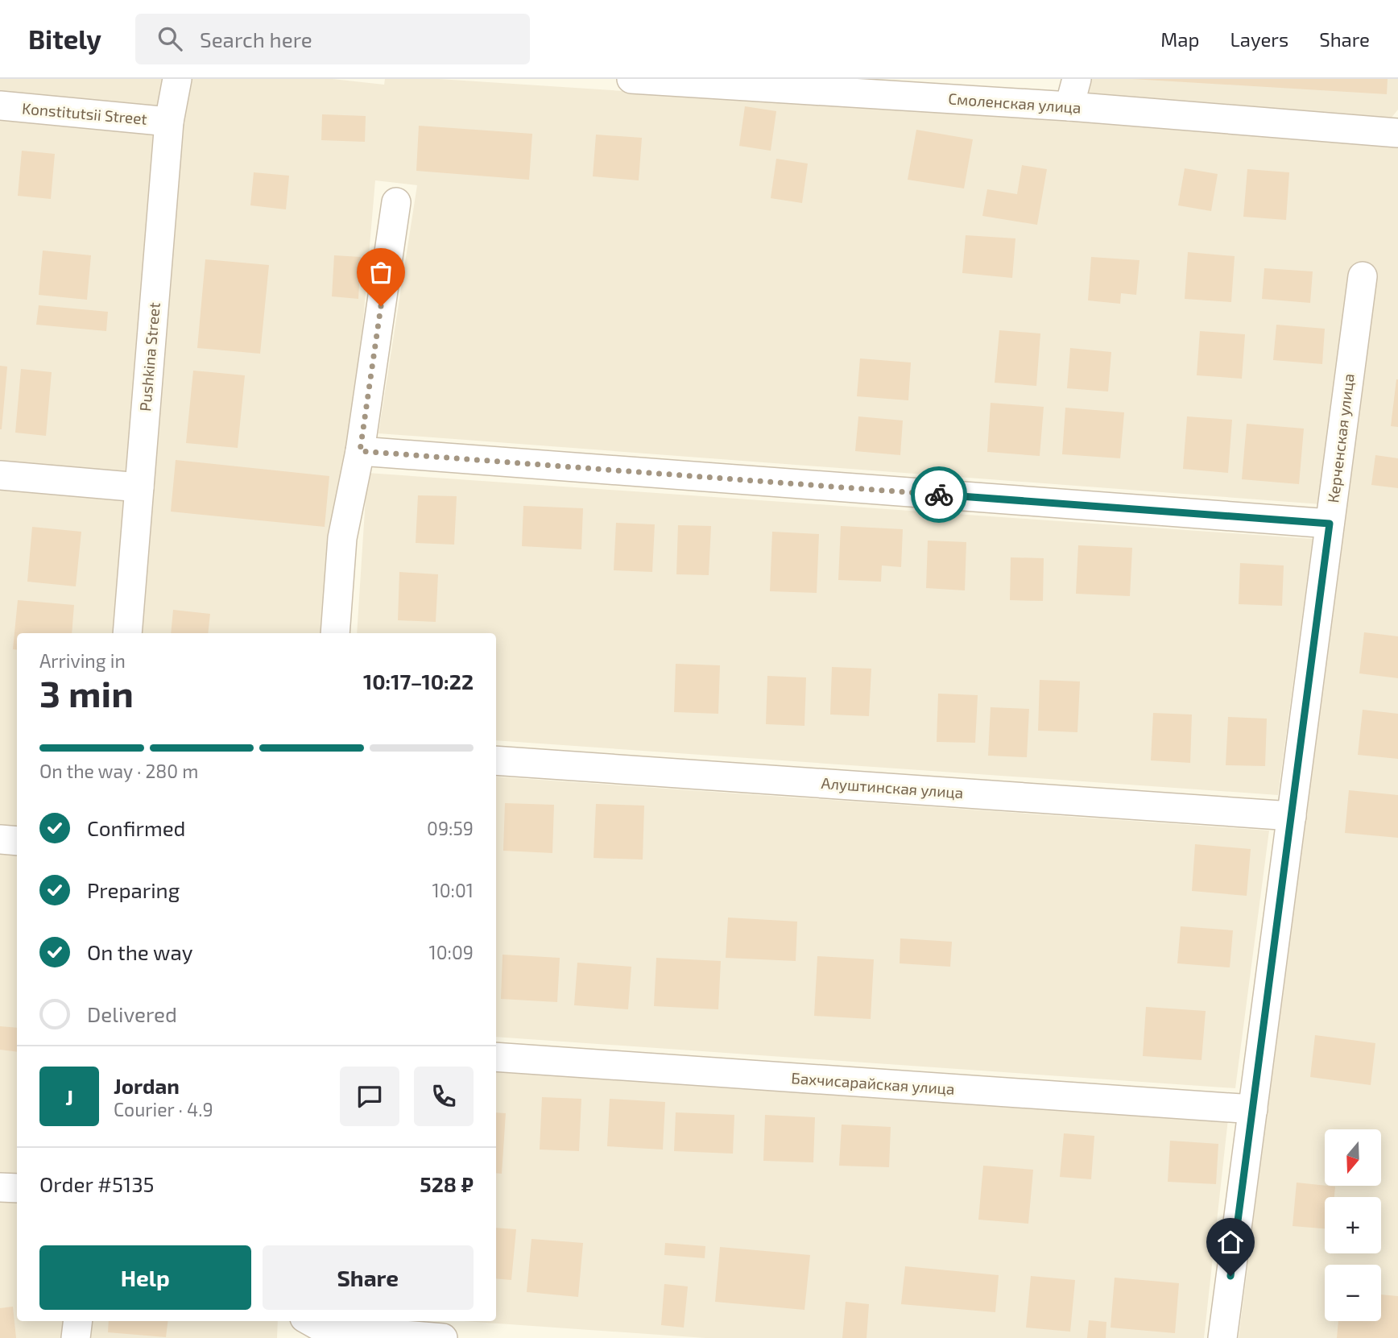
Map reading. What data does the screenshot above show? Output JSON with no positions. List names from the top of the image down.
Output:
{
  "streets": {
    "street": [
      "Смоленская улица",
      "Konstitutsii Street",
      "Pushkina Street",
      "Керченская улица",
      "Алуштинская улица",
      "Бахчисарайская улица"
    ]
  },
  "crossings": [
    ["Konstitutsii Street", "Pushkina Street"],
    ["Керченская улица", "Алуштинская улица"],
    ["Керченская улица", "Бахчисарайская улица"]
  ],
  "north": "bottom",
  "page": {
    "header": "Bitely",
    "search": "Search here",
    "nav": ["Map", "Layers", "Share"],
    "heading": ["3 min", "Arriving in", "10:17–10:22"],
    "panel": [
      "Jordan",
      "Courier · 4.9",
      "Order #5135",
      "528 ₽"
    ],
    "bar": "On the way · 280 m",
    "list": [
      ["Confirmed", "09:59"],
      ["Preparing", "10:01"],
      ["On the way", "10:09"],
      "Delivered"
    ],
    "round": "J",
    "map_buttons": ["+", "−"],
    "buttons": ["Help", "Share"]
  }
}
